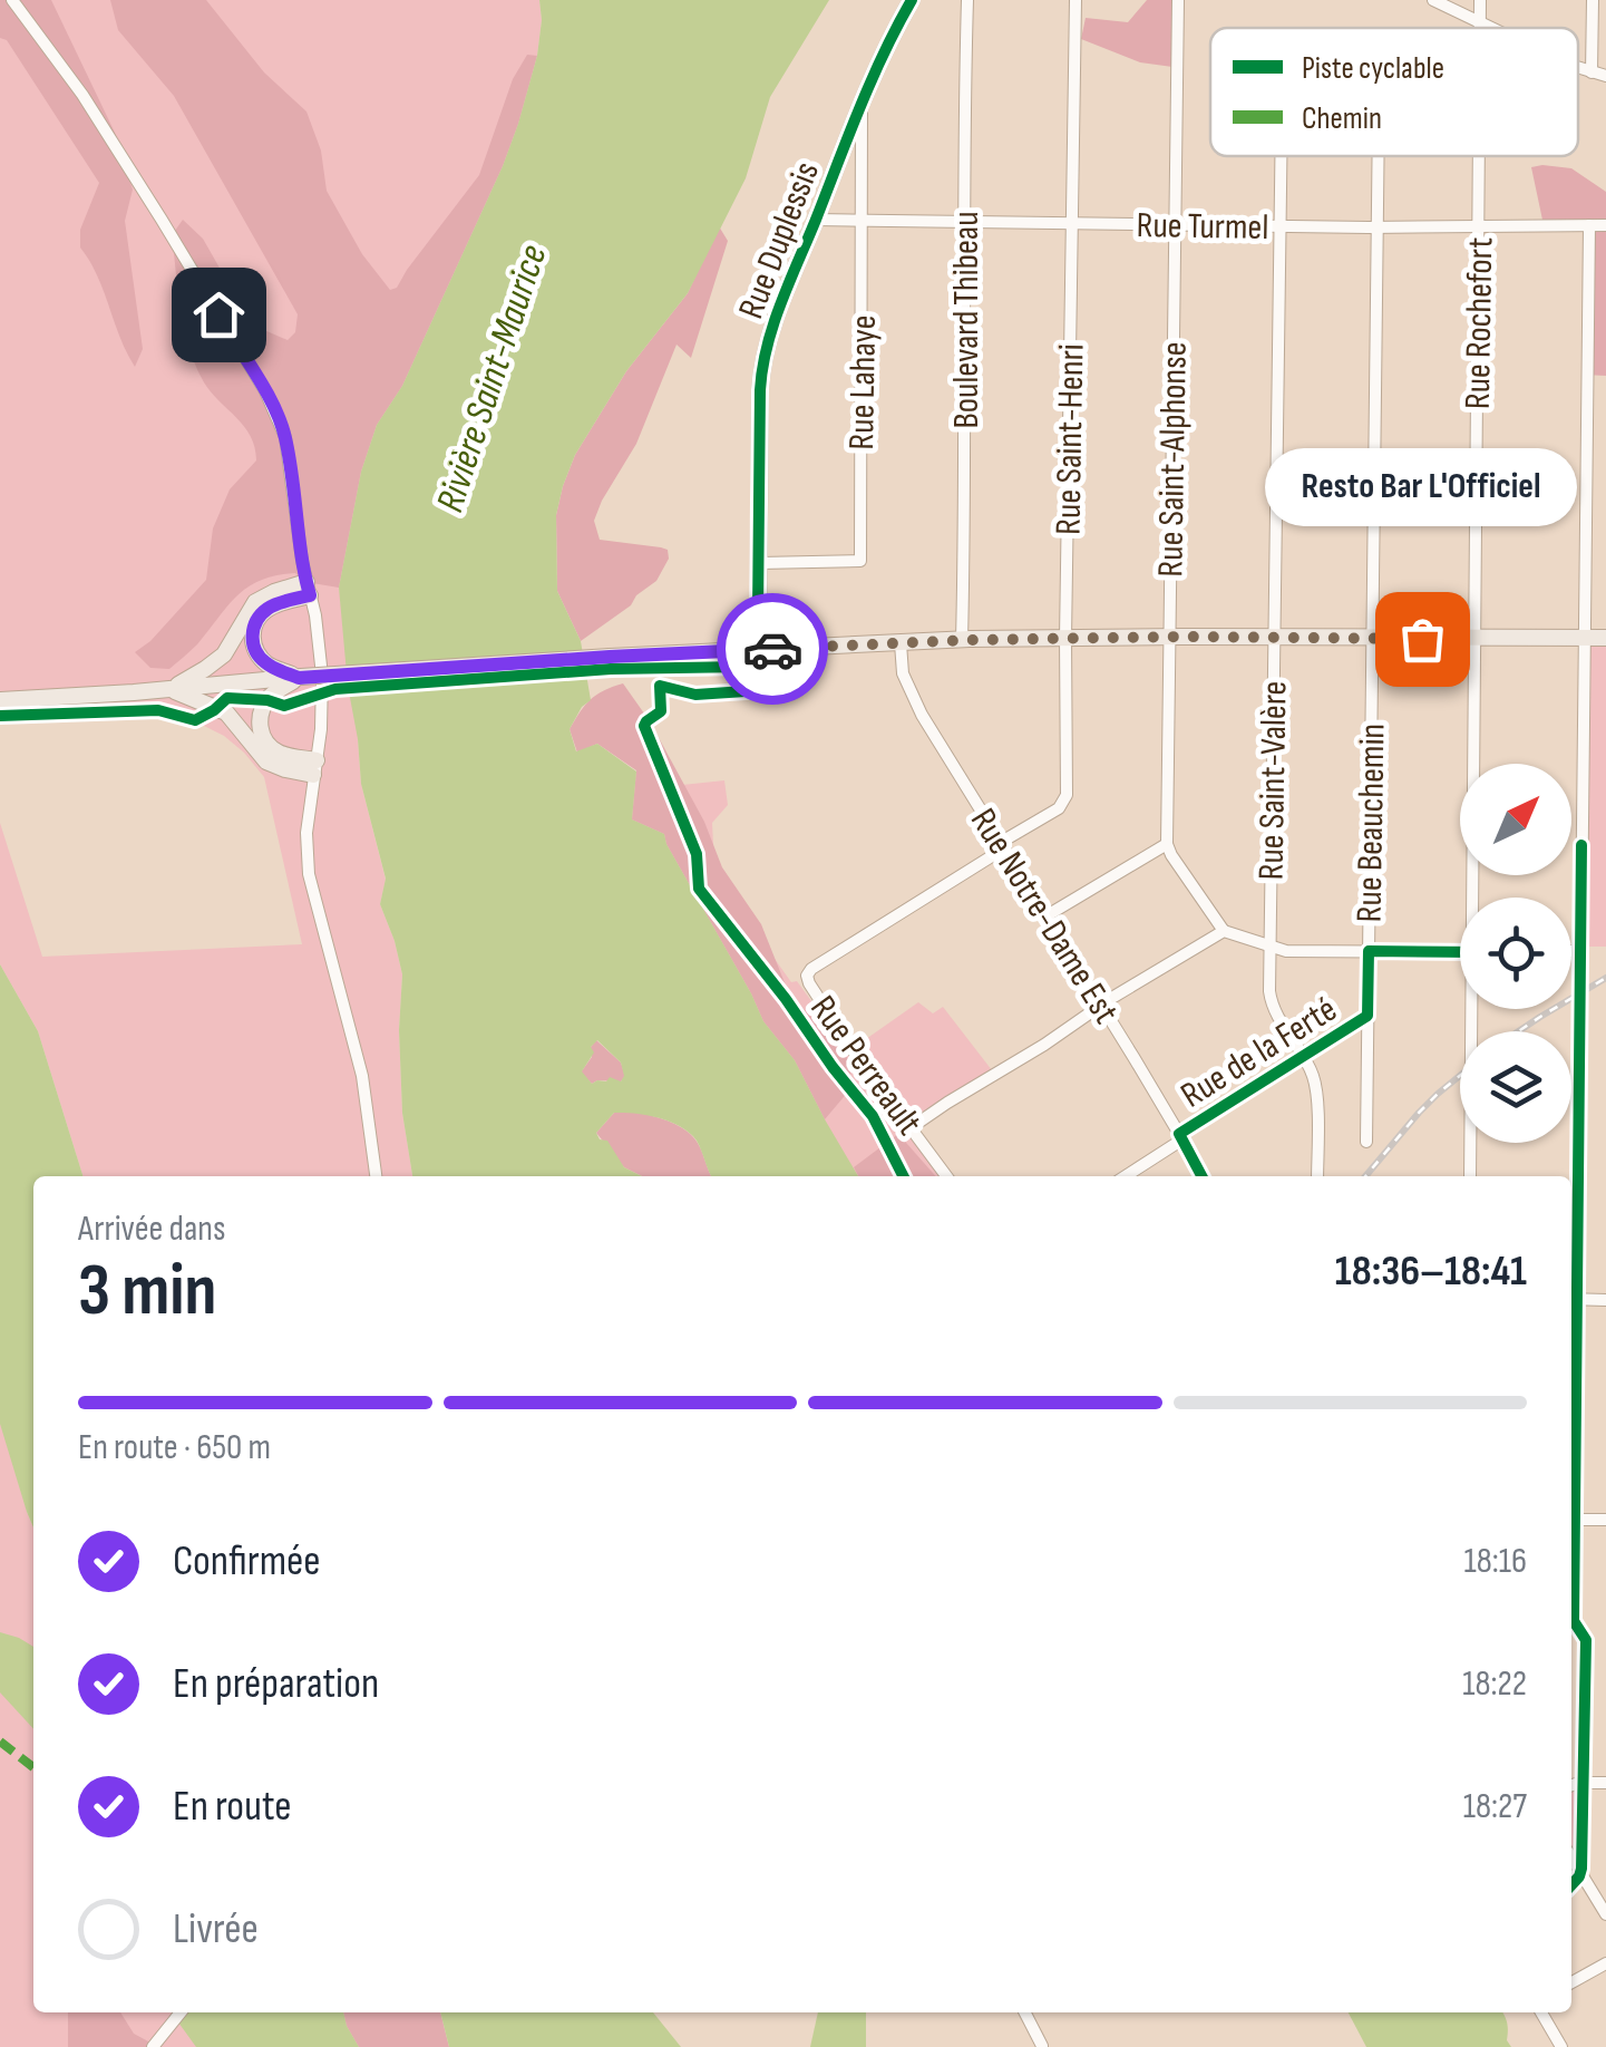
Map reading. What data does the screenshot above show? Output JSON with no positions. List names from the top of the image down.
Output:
{
  "streets": {
    "main road": ["Rue Duplessis"],
    "street": [
      "Rue Turmel",
      "Boulevard Thibeau",
      "Rue Rochefort",
      "Rue Lahaye",
      "Rue Saint-Henri",
      "Rue Saint-Alphonse",
      "Rue Saint-Valère",
      "Rue Beauchemin",
      "Rue Notre-Dame Est",
      "Rue de la Ferté",
      "Rue Perreault"
    ]
  },
  "crossings": [
    ["Rue Turmel", "Rue Duplessis"],
    ["Rue Turmel", "Boulevard Thibeau"],
    ["Rue Turmel", "Rue Rochefort"],
    ["Rue Turmel", "Rue Lahaye"],
    ["Rue Turmel", "Rue Saint-Henri"],
    ["Rue Turmel", "Rue Saint-Alphonse"],
    ["Rue Turmel", "Rue Saint-Valère"],
    ["Rue Turmel", "Rue Beauchemin"],
    ["Rue Duplessis", "Rue Lahaye"],
    ["Rue Saint-Henri", "Rue Notre-Dame Est"],
    ["Rue Saint-Henri", "Rue Perreault"],
    ["Rue Saint-Valère", "Rue de la Ferté"],
    ["Rue Beauchemin", "Rue de la Ferté"],
    ["Rue Notre-Dame Est", "Rue de la Ferté"],
    ["Rue Notre-Dame Est", "Rue Perreault"]
  ],
  "water": ["Rivière Saint-Maurice"],
  "places": ["Resto Bar L'Officiel"],
  "legend": ["Piste cyclable", "Chemin"],
  "north": "top right",
  "page": {
    "bubble": "Resto Bar L'Officiel",
    "heading": ["3 min", "Arrivée dans", "18:36–18:41"],
    "bar": "En route · 650 m",
    "list": [
      ["Confirmée", "18:16"],
      ["En préparation", "18:22"],
      ["En route", "18:27"],
      "Livrée"
    ]
  }
}
